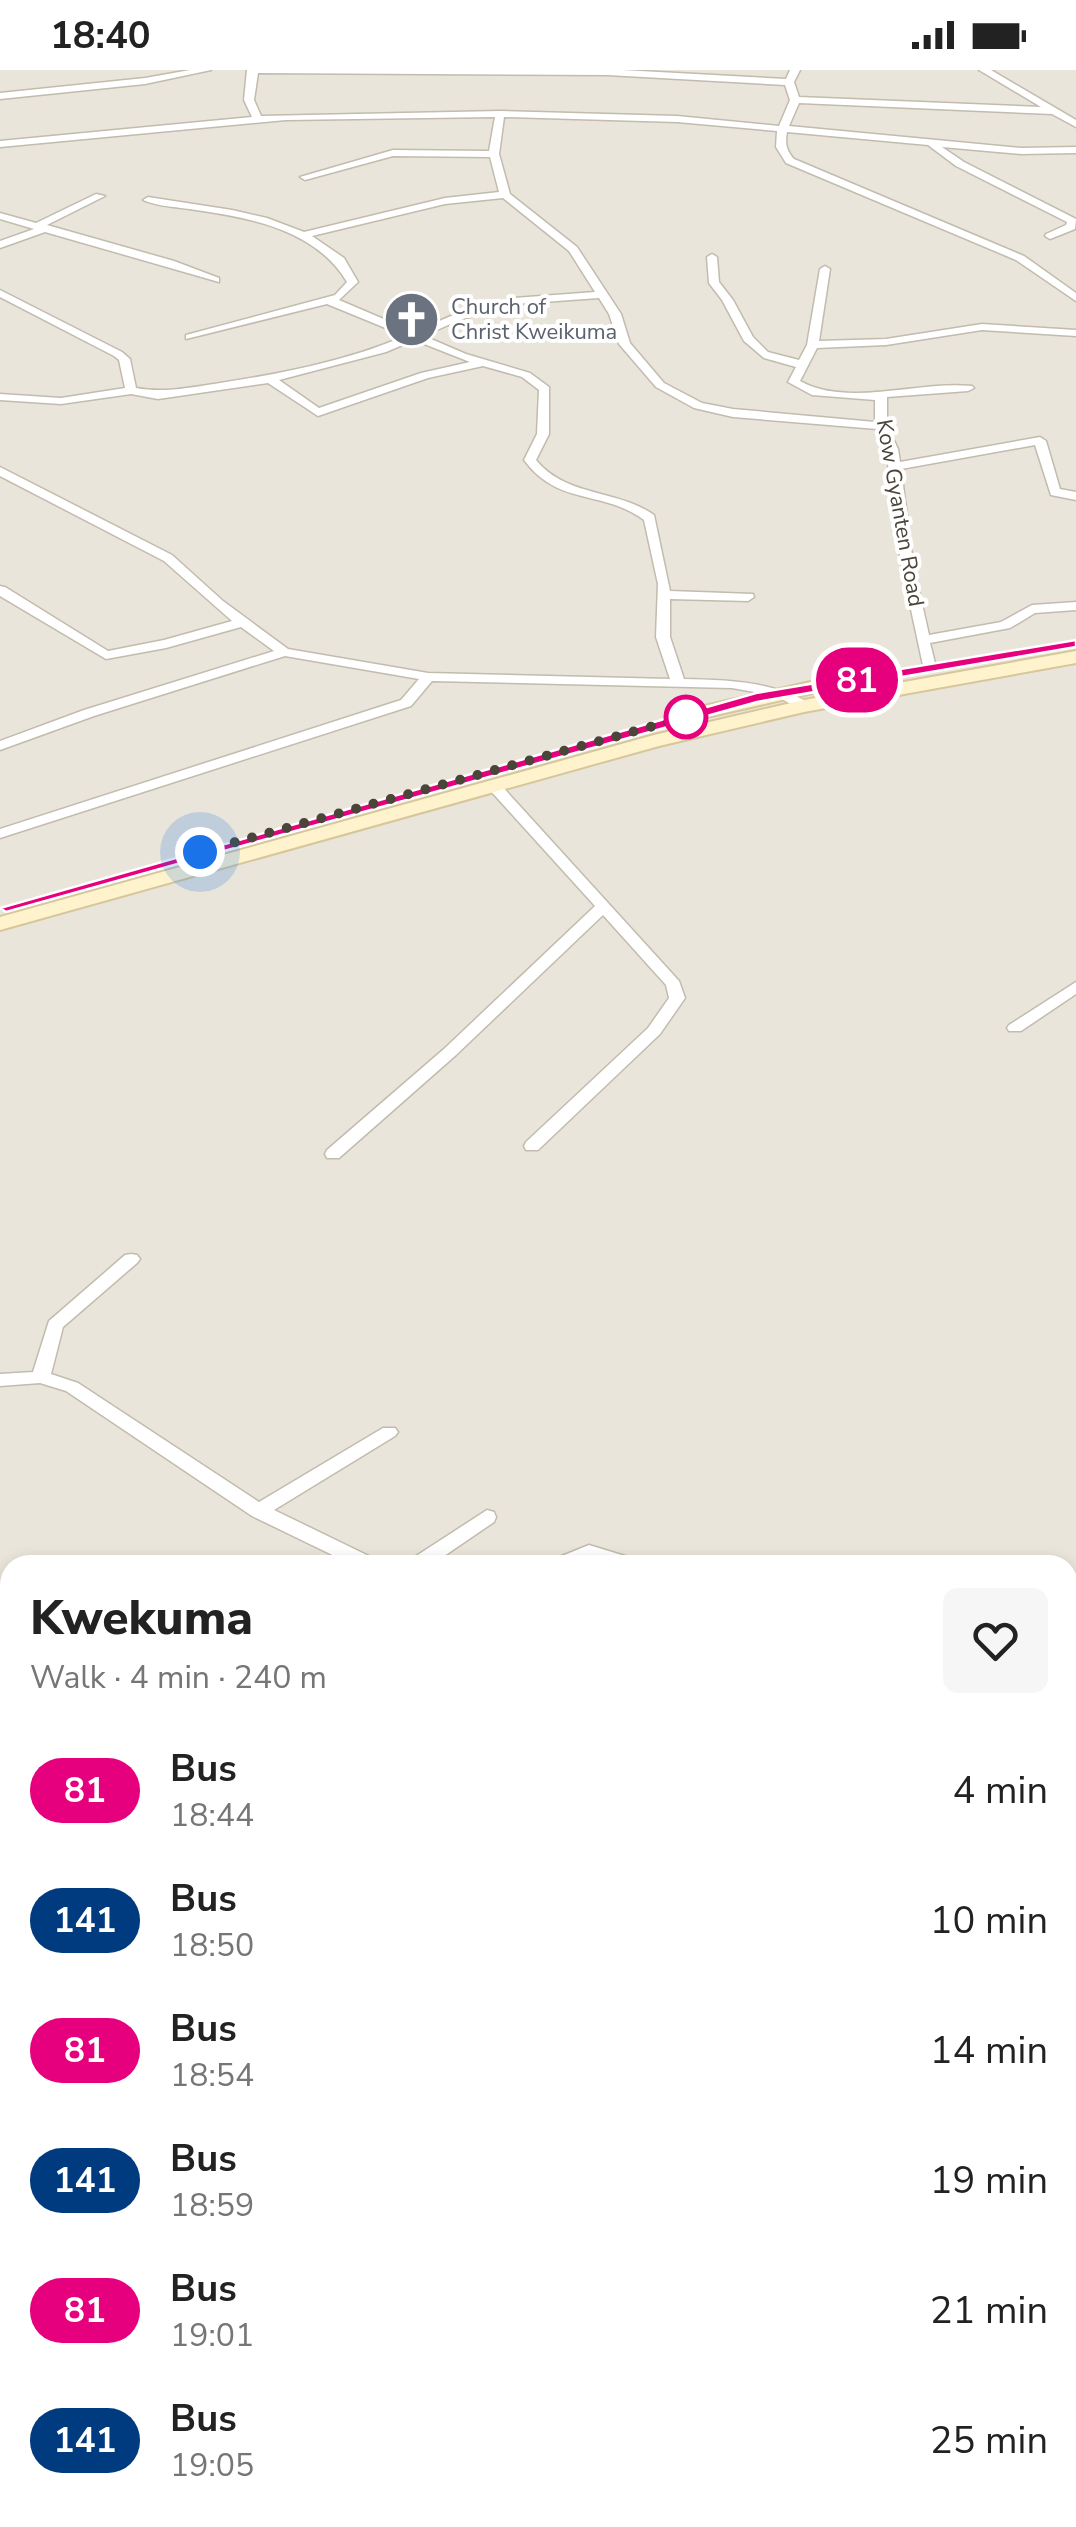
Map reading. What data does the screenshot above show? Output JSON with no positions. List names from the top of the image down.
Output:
{
  "streets": {
    "street": ["Kow Gyanten Road"]
  },
  "places": {
    "church": ["Church of Christ Kweikuma"]
  },
  "lines": ["bus line 81"],
  "page": {
    "status": "18:40",
    "on_map": "81",
    "heading": ["Kwekuma", "Walk · 4 min · 240 m"],
    "list": [
      {
        "mark": "81",
        "name": "Bus",
        "note": "18:44",
        "value": "4 min"
      },
      {
        "mark": "141",
        "name": "Bus",
        "note": "18:50",
        "value": "10 min"
      },
      {
        "mark": "81",
        "name": "Bus",
        "note": "18:54",
        "value": "14 min"
      },
      {
        "mark": "141",
        "name": "Bus",
        "note": "18:59",
        "value": "19 min"
      },
      {
        "mark": "81",
        "name": "Bus",
        "note": "19:01",
        "value": "21 min"
      },
      {
        "mark": "141",
        "name": "Bus",
        "note": "19:05",
        "value": "25 min"
      }
    ]
  }
}
